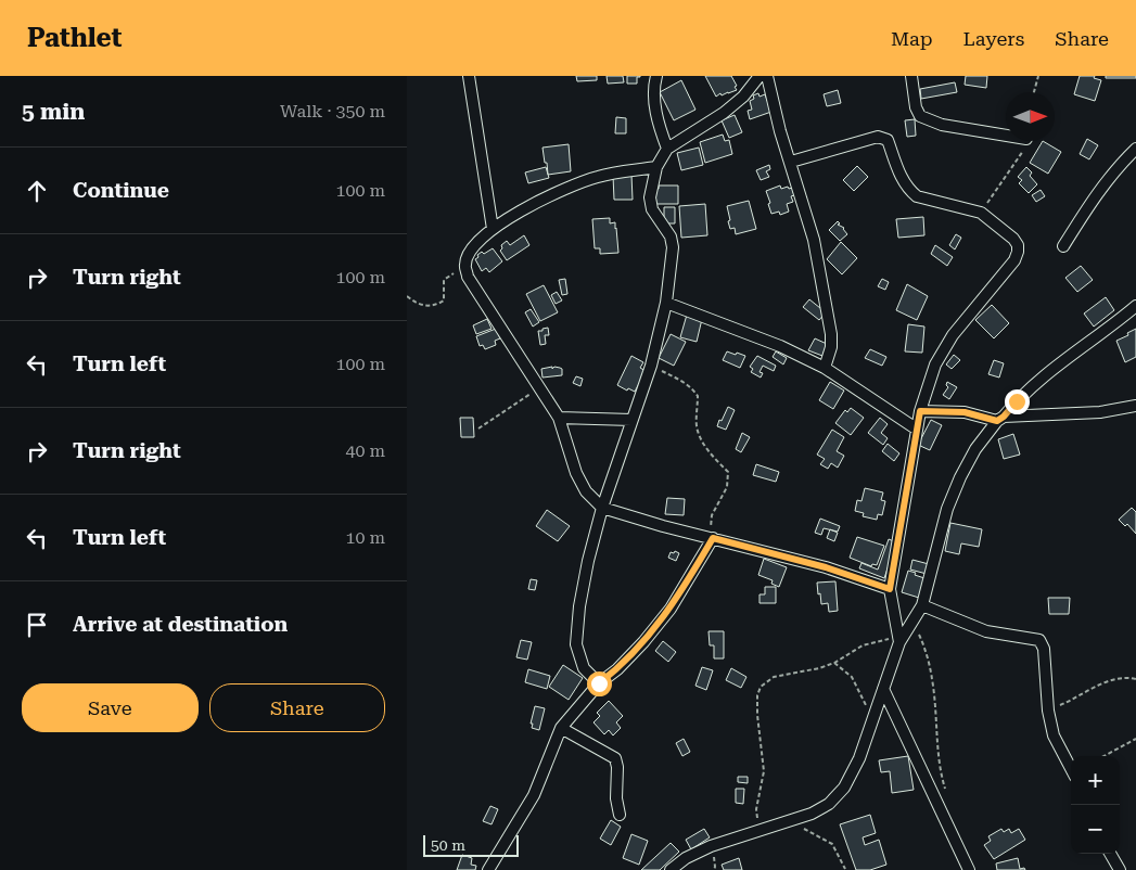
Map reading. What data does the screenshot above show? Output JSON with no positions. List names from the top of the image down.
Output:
{
  "scale_bar": "50 m",
  "north": "right",
  "page": {
    "header": "Pathlet",
    "nav": ["Map", "Layers", "Share"],
    "heading": ["5 min", "Walk · 350 m"],
    "list": [
      ["Continue", "100 m"],
      ["Turn right", "100 m"],
      ["Turn left", "100 m"],
      ["Turn right", "40 m"],
      ["Turn left", "10 m"],
      "Arrive at destination"
    ],
    "buttons": ["Save", "Share"],
    "map_buttons": ["+", "−"],
    "scale": "50 m"
  }
}
